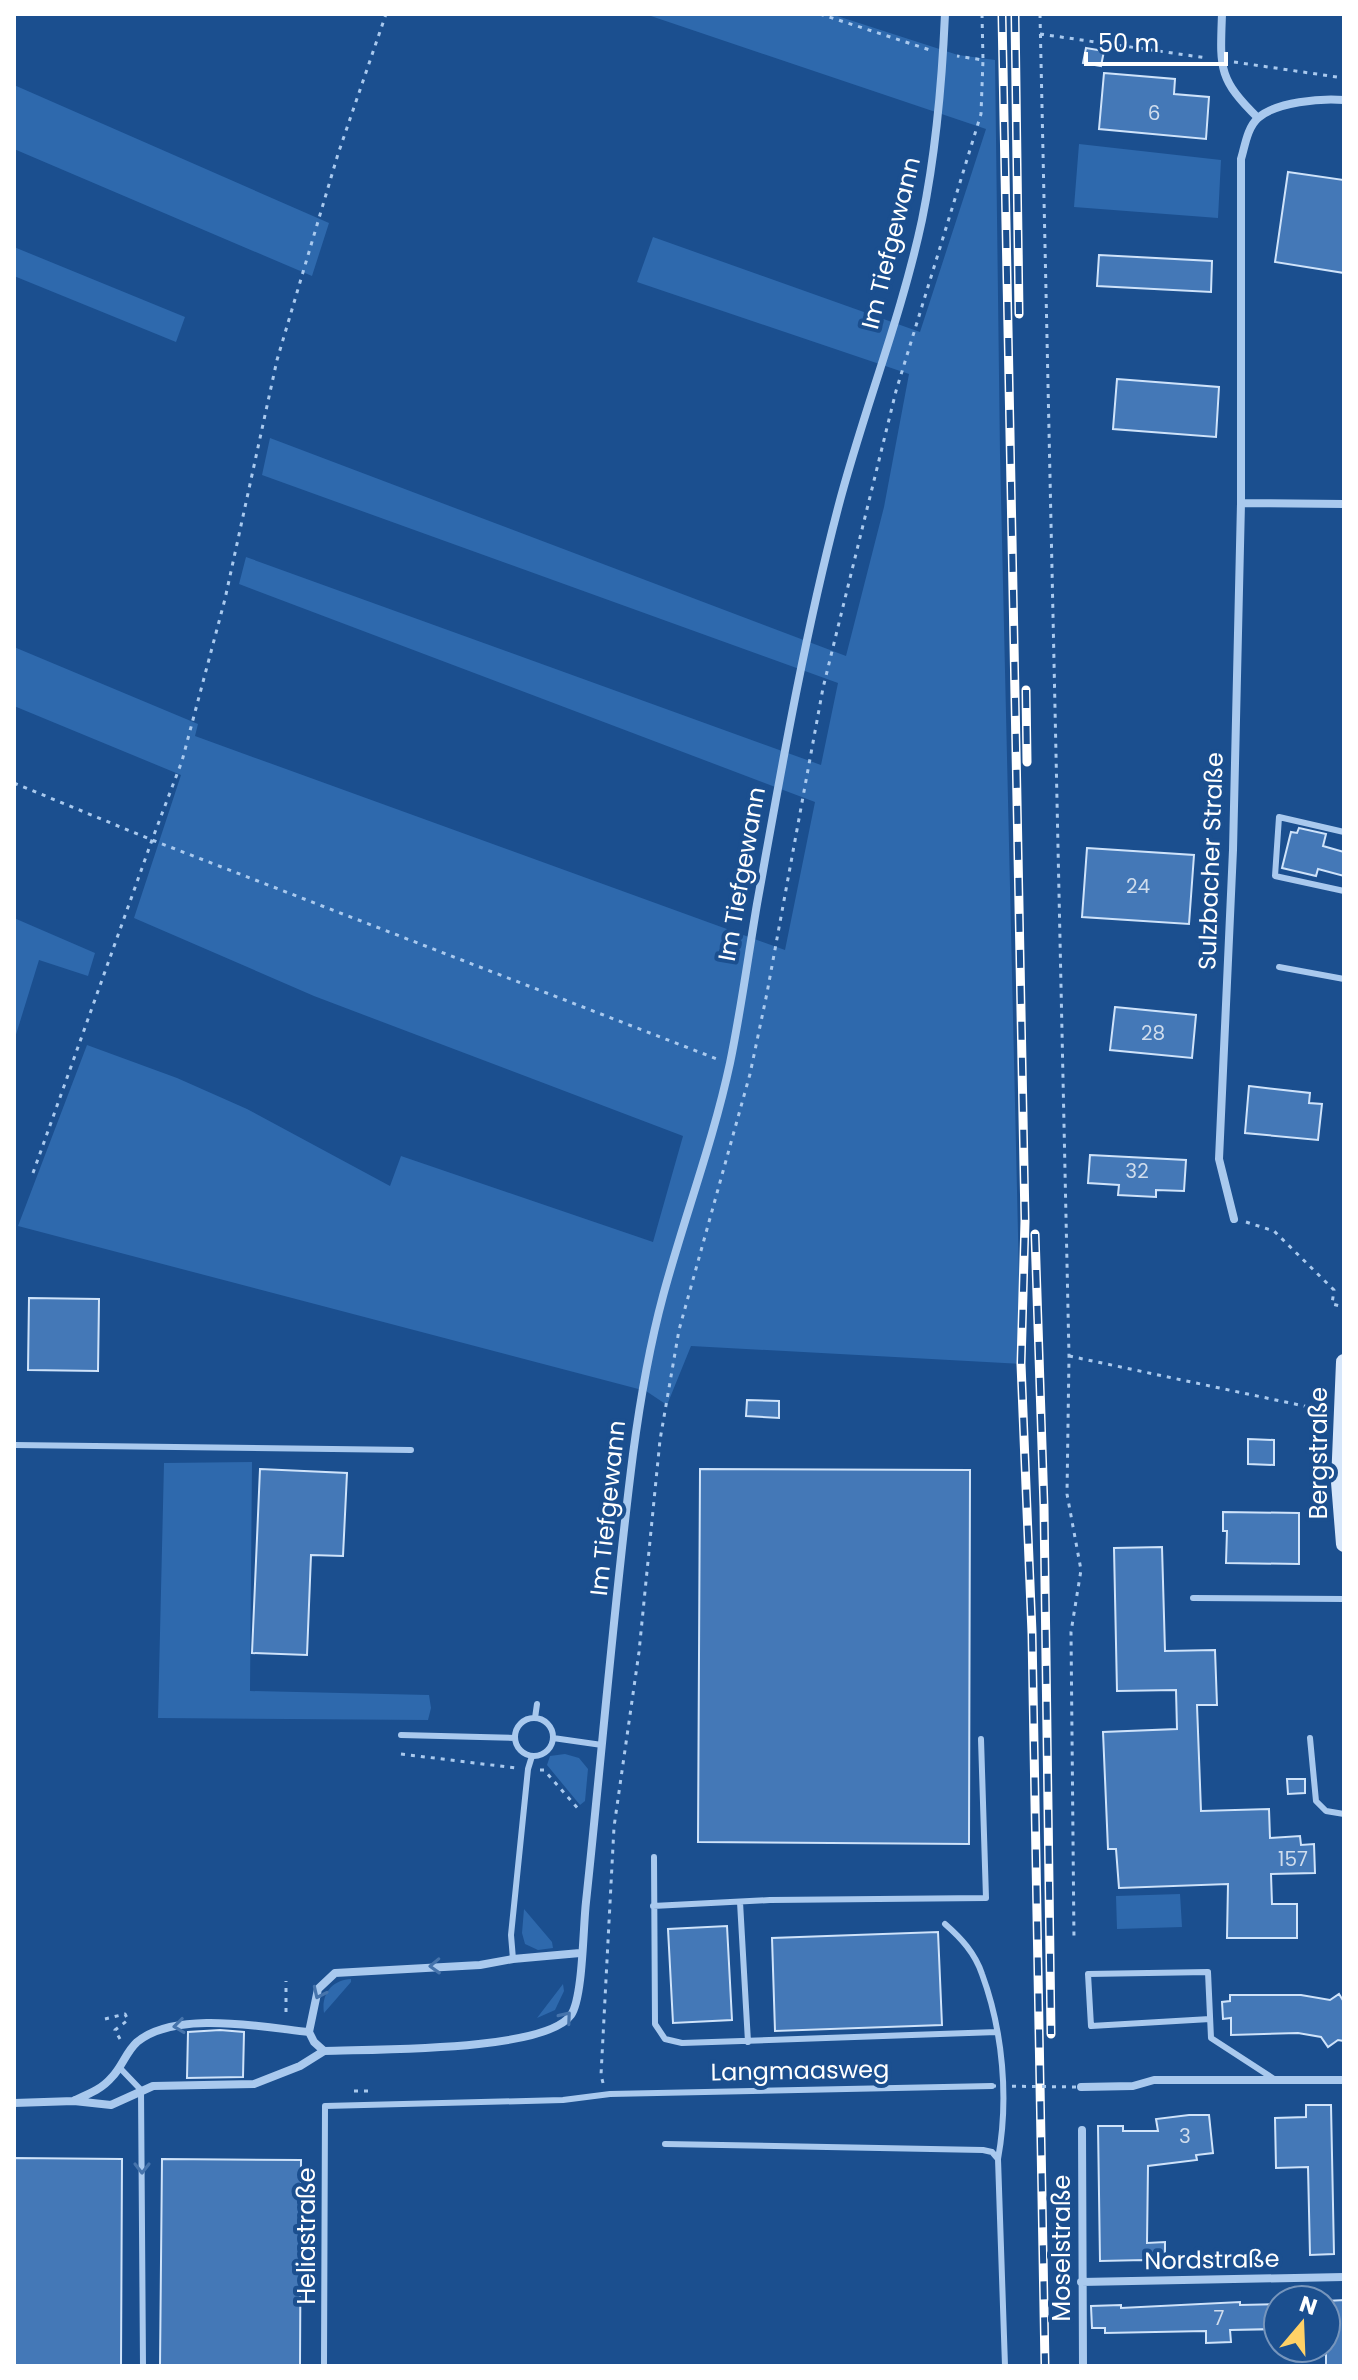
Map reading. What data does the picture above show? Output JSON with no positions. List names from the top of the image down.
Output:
{
  "streets": {
    "main road": ["Bergstraße"],
    "street": [
      "Im Tiefgewann",
      "Sulzbacher Straße",
      "Moselstraße",
      "Nordstraße"
    ],
    "lane": ["Langmaasweg", "Heliastraße"]
  },
  "crossings": [
    ["Langmaasweg", "Heliastraße"],
    ["Moselstraße", "Nordstraße"]
  ],
  "house_numbers": [
    "6",
    "24",
    "28",
    "32",
    "157",
    "3",
    "7"
  ],
  "scale_bar": "50 m",
  "north": "top"
}
